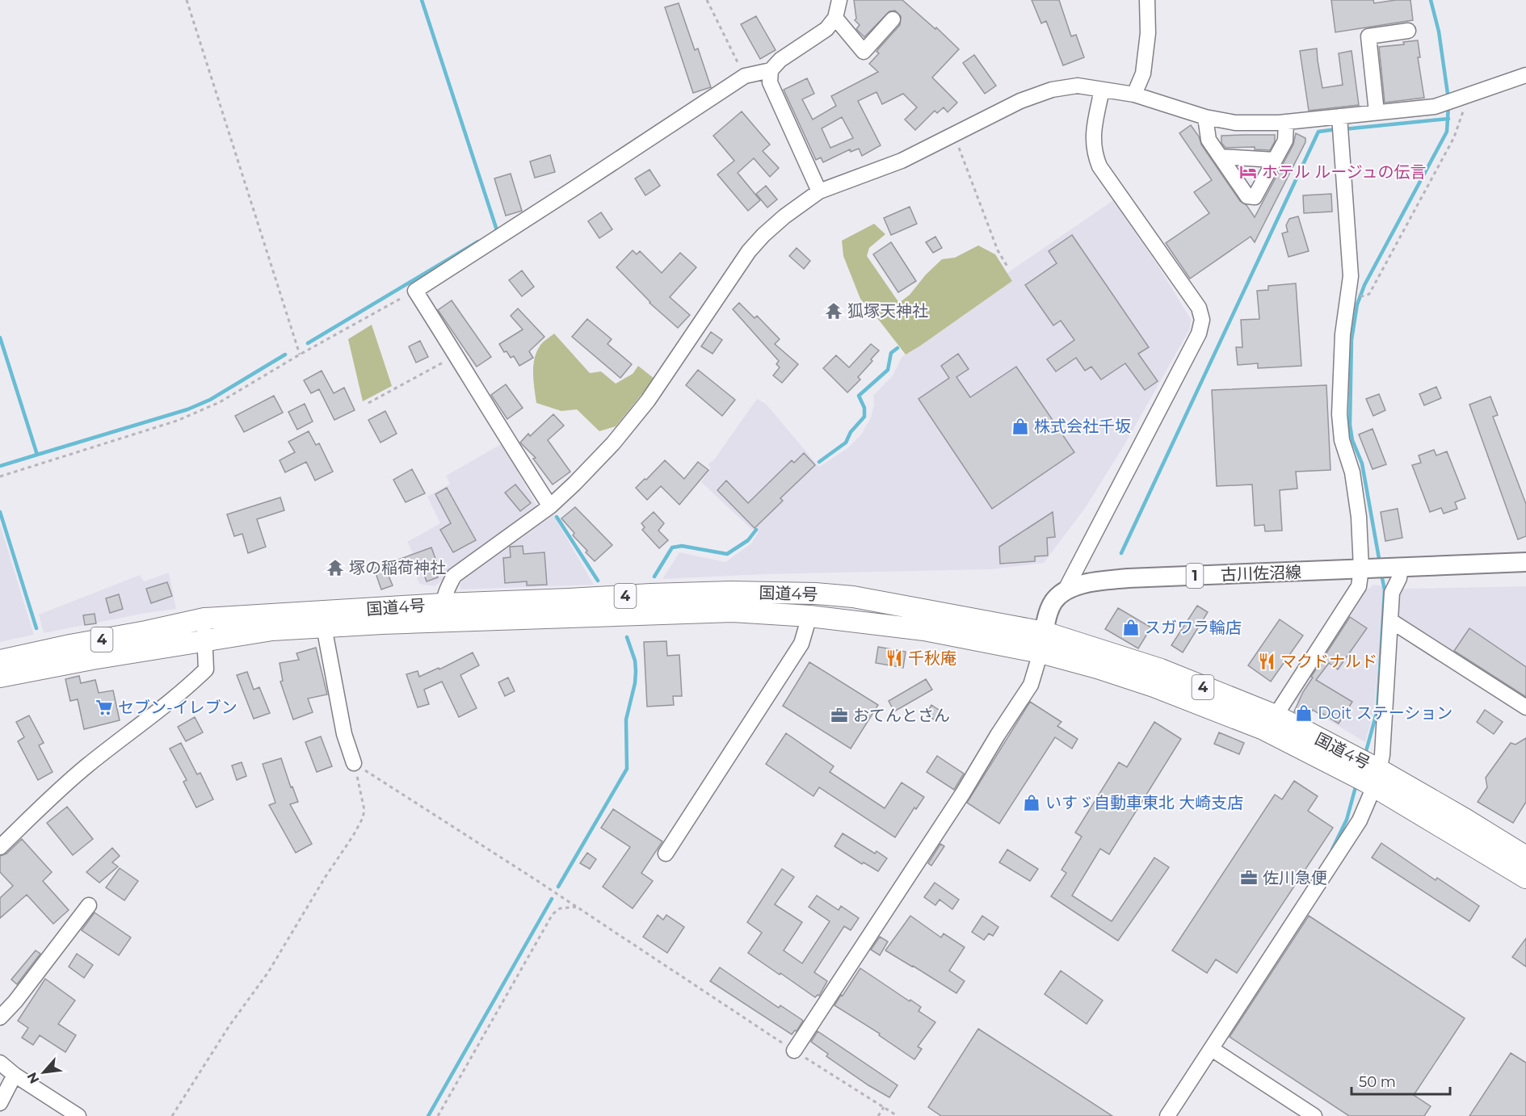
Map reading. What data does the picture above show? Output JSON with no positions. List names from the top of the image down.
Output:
{
  "streets": {
    "highway": ["国道4号", "4"],
    "main road": ["古川佐沼線", "1"]
  },
  "places": {
    "hotel": ["ホテル ルージュの伝言"],
    "temple": ["狐塚天神社", "塚の稲荷神社"],
    "shop": [
      "株式会社千坂",
      "スガワラ輪店",
      "Doit ステーション",
      "いすゞ自動車東北 大崎支店"
    ],
    "restaurant": ["千秋庵", "マクドナルド"],
    "supermarket": ["セブン-イレブン"],
    "office": ["おてんとさん", "佐川急便"]
  },
  "scale_bar": "50 m",
  "north": "bottom left"
}
